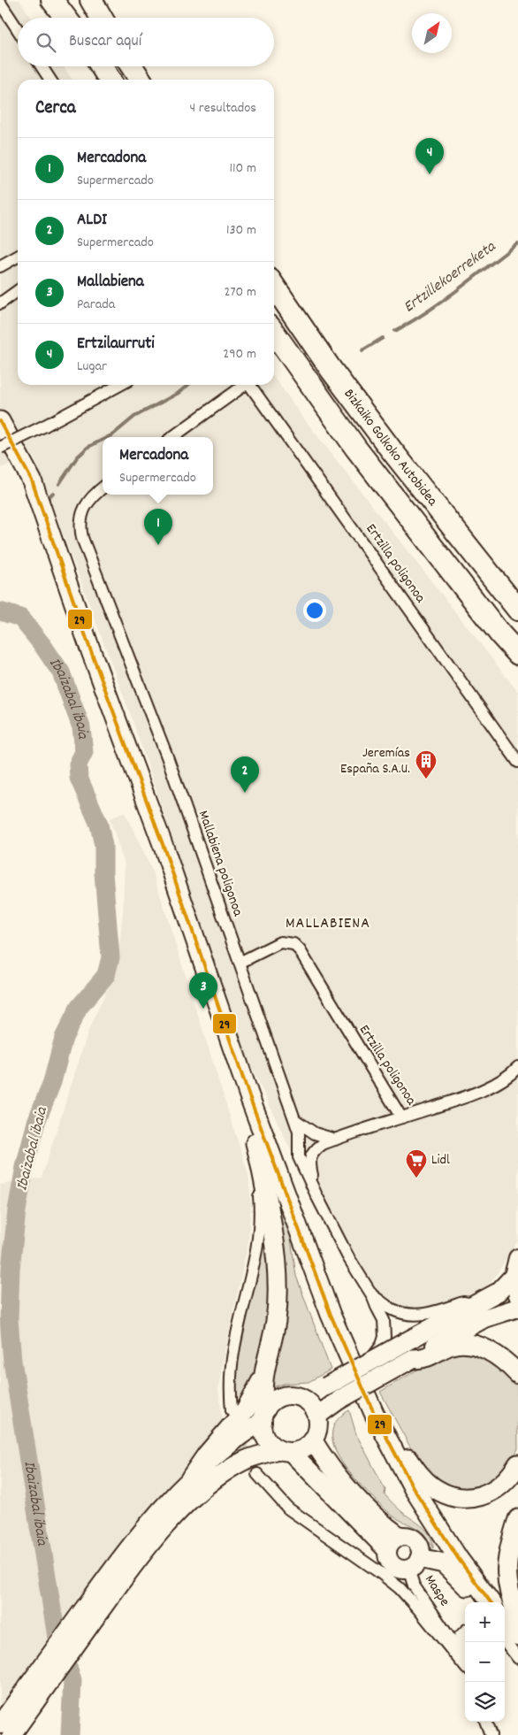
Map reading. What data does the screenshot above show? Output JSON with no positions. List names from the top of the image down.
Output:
{
  "streets": {
    "highway": ["Bizkaiko Golkoko Autobidea"],
    "street": ["Ertzilla poligonoa", "Mallabiena poligonoa", "Maspe"]
  },
  "crossings": [
    ["Ertzilla poligonoa", "Mallabiena poligonoa"]
  ],
  "districts": ["MALLABIENA"],
  "water": ["Ertzillekoerreketa", "Ibaizabal ibaia"],
  "places": {
    "building": ["Jeremías España S.A.U."],
    "supermarket": ["Lidl"]
  },
  "lines": ["transit line 29"],
  "north": "top right",
  "page": {
    "search": "Buscar aquí",
    "heading": ["Cerca", "4 resultados"],
    "list": [
      {
        "mark": "1",
        "name": "Mercadona",
        "note": "Supermercado",
        "value": "110 m"
      },
      {
        "mark": "2",
        "name": "ALDI",
        "note": "Supermercado",
        "value": "130 m"
      },
      {
        "mark": "3",
        "name": "Mallabiena",
        "note": "Parada",
        "value": "270 m"
      },
      {
        "mark": "4",
        "name": "Ertzilaurruti",
        "note": "Lugar",
        "value": "290 m"
      }
    ],
    "pins": [
      "4",
      "1",
      "2",
      "3"
    ],
    "popup": ["Mercadona", "Supermercado"],
    "map_buttons": ["+", "−"]
  }
}
